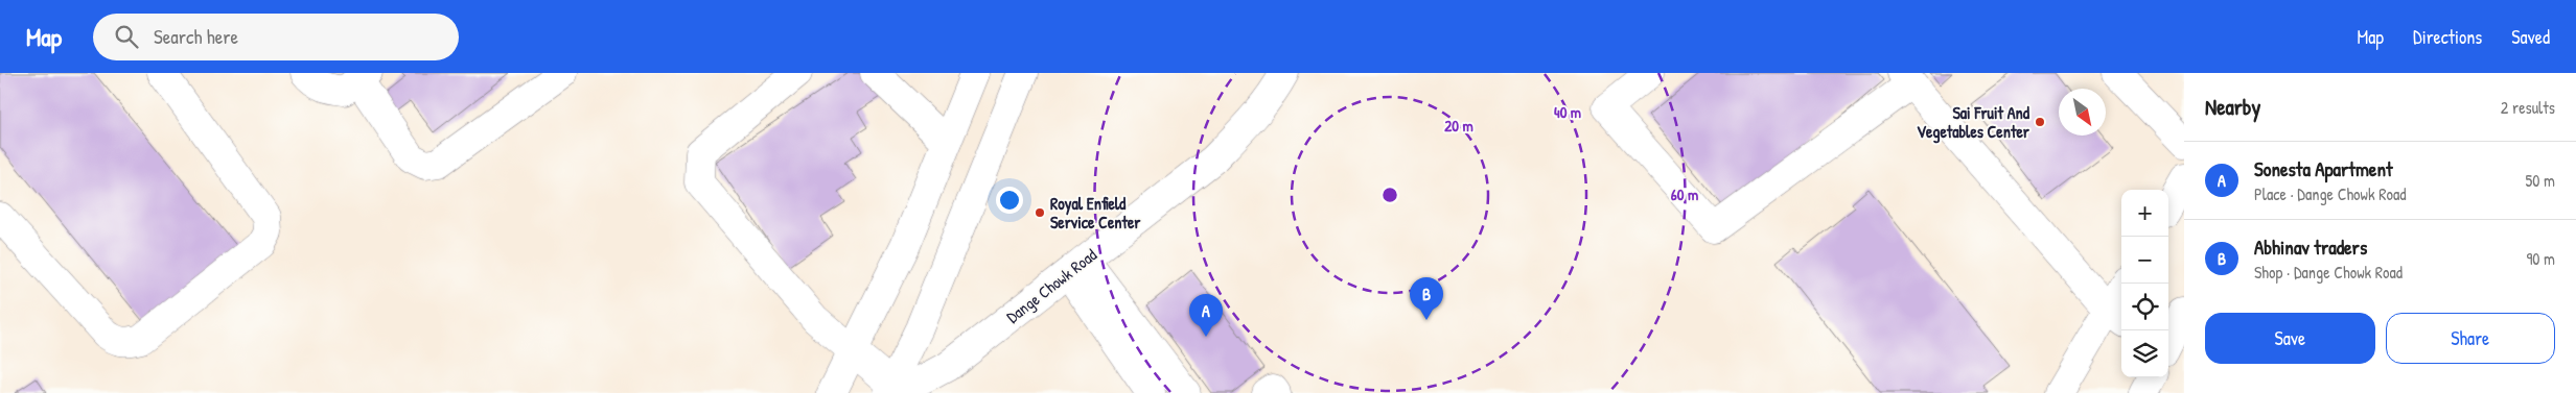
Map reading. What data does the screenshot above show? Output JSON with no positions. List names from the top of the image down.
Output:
{
  "streets": {
    "street": ["Dange Chowk Road"]
  },
  "places": ["Sai Fruit And Vegetables Center", "Royal Enfield Service Center"],
  "north": "bottom right",
  "page": {
    "header": "Map",
    "search": "Search here",
    "nav": ["Map", "Directions", "Saved"],
    "heading": ["Nearby", "2 results"],
    "list": [
      {
        "mark": "A",
        "name": "Sonesta Apartment",
        "note": "Place · Dange Chowk Road",
        "value": "50 m"
      },
      {
        "mark": "B",
        "name": "Abhinav traders",
        "note": "Shop · Dange Chowk Road",
        "value": "90 m"
      }
    ],
    "map_buttons": ["+", "−"],
    "pins": ["B", "A"],
    "buttons": ["Save", "Share"]
  },
  "rings": ["40 m", "20 m", "60 m"]
}
